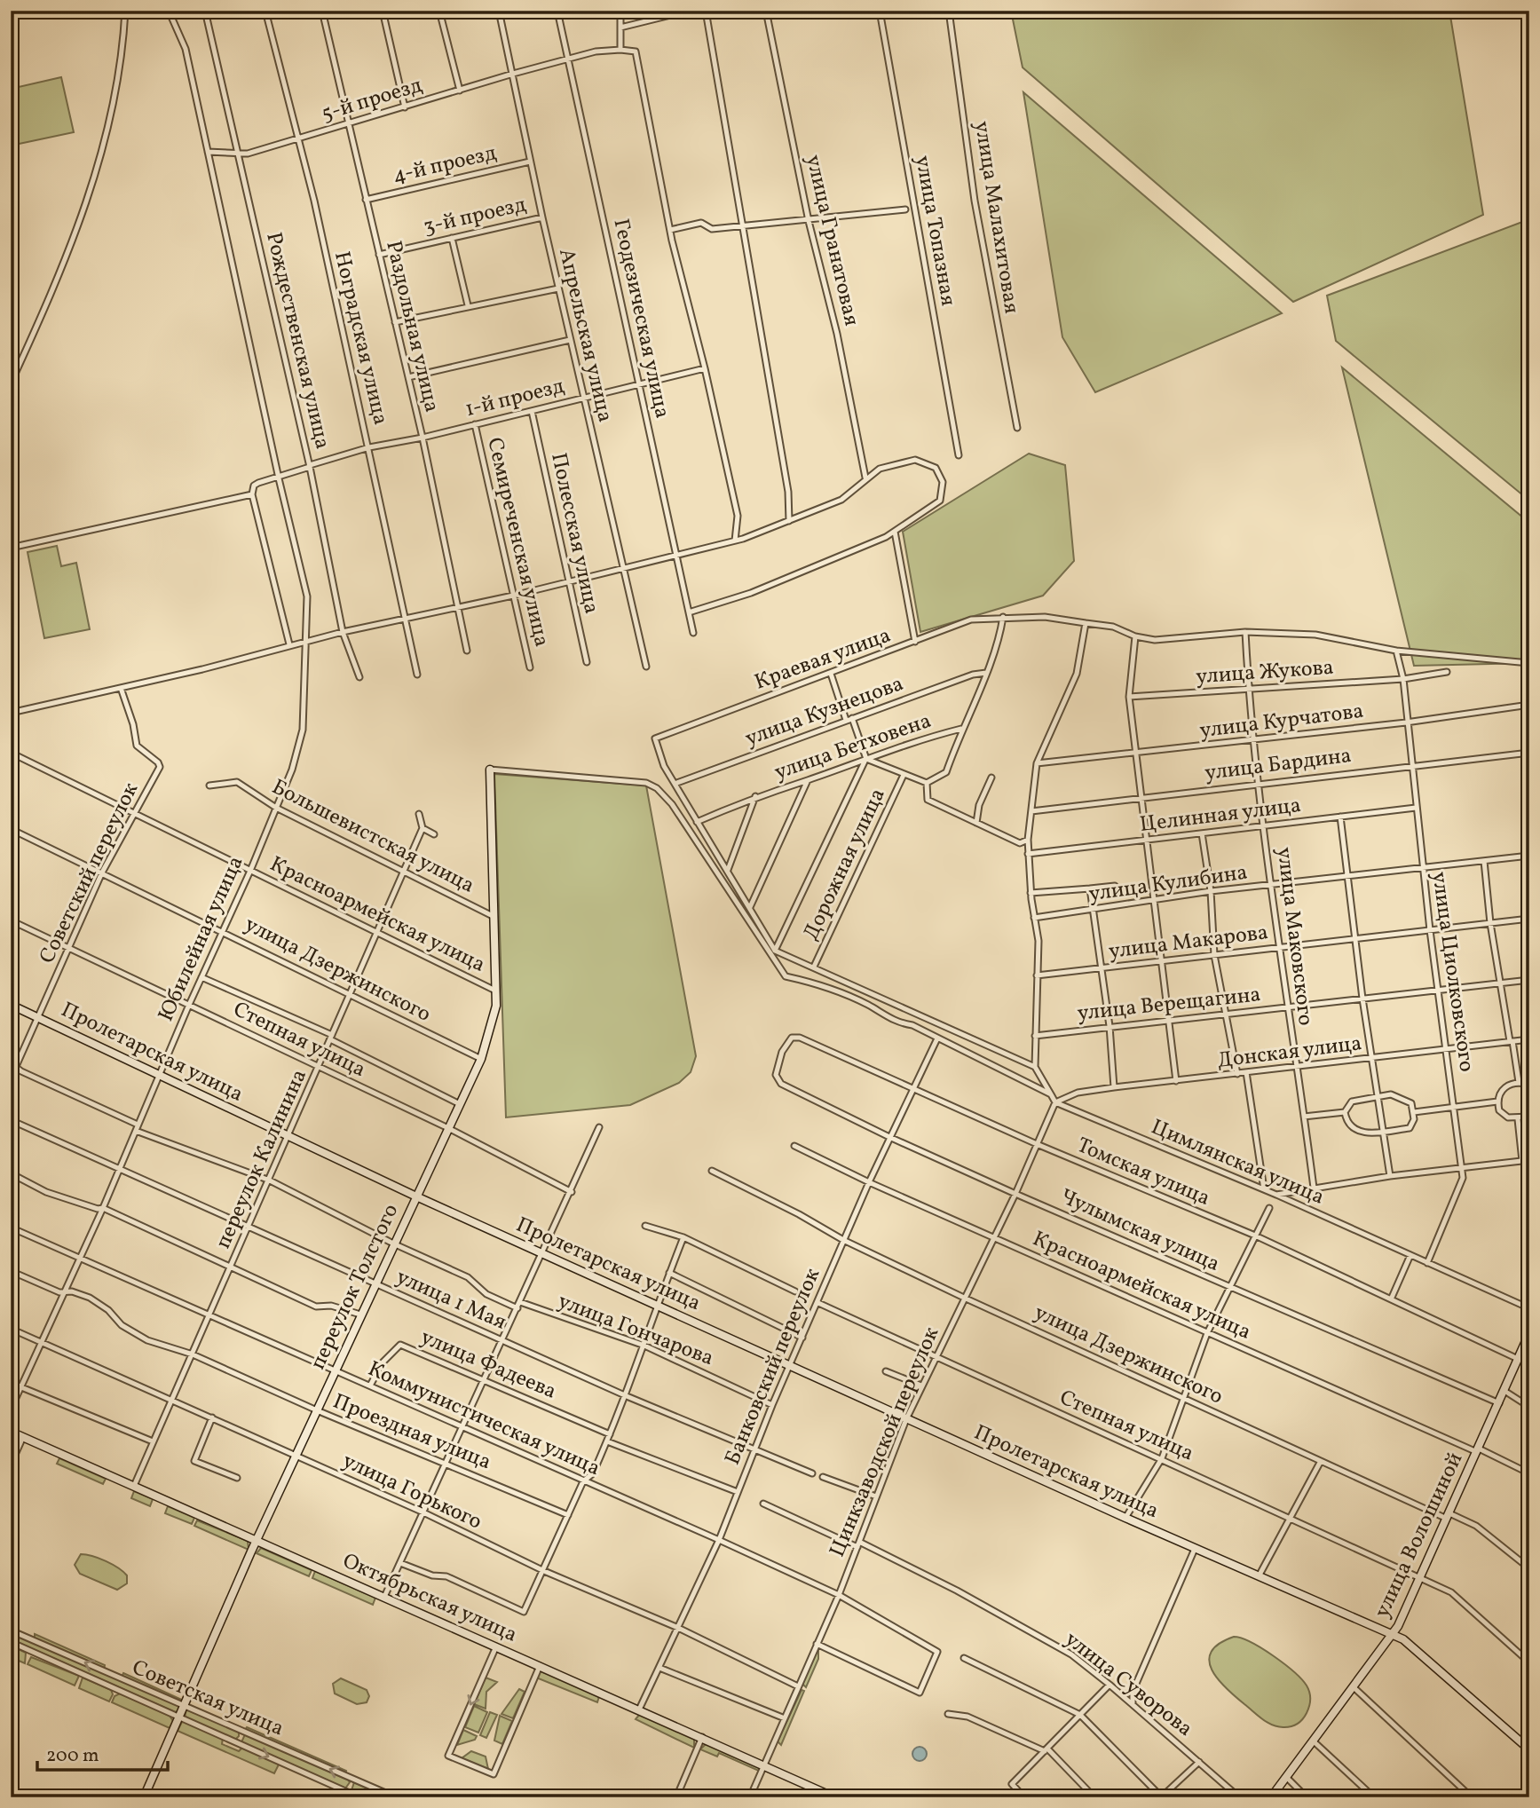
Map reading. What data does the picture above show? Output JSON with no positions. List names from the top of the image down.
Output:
{
  "streets": {
    "street": [
      "5-й проезд",
      "4-й проезд",
      "3-й проезд",
      "улица Малахитовая",
      "улица Топазная",
      "улица Гранатовая",
      "Геодезическая улица",
      "Раздольная улица",
      "Апрельская улица",
      "Ноградская улица",
      "Рождественская улица",
      "1-й проезд",
      "Полесская улица",
      "Семиреченская улица",
      "Краевая улица",
      "улица Жукова",
      "улица Кузнецова",
      "улица Курчатова",
      "улица Бетховена",
      "улица Бардина",
      "Целинная улица",
      "Большевистская улица",
      "Дорожная улица",
      "Советский переулок",
      "улица Кулибина",
      "Красноармейская улица",
      "улица Маковского",
      "Юбилейная улица",
      "улица Макарова",
      "улица Дзержинского",
      "улица Циолковского",
      "улица Верещагина",
      "Степная улица",
      "Пролетарская улица",
      "Донская улица",
      "переулок Калинина",
      "Цимлянская улица",
      "Томская улица",
      "Чулымская улица",
      "переулок Толстого",
      "улица 1 Мая",
      "улица Гончарова",
      "улица Фадеева",
      "Банковский переулок",
      "Коммунистическая улица",
      "Проездная улица",
      "Цинкзаводской переулок",
      "улица Горького",
      "улица Волошиной",
      "Октябрьская улица",
      "улица Суворова",
      "Советская улица"
    ]
  },
  "crossings": [
    ["5-й проезд", "Геодезическая улица"],
    ["5-й проезд", "Раздольная улица"],
    ["5-й проезд", "Апрельская улица"],
    ["5-й проезд", "Ноградская улица"],
    ["5-й проезд", "Рождественская улица"],
    ["5-й проезд", "Юбилейная улица"],
    ["4-й проезд", "Раздольная улица"],
    ["4-й проезд", "Апрельская улица"],
    ["3-й проезд", "Раздольная улица"],
    ["3-й проезд", "Апрельская улица"],
    ["Геодезическая улица", "1-й проезд"],
    ["Раздольная улица", "1-й проезд"],
    ["Апрельская улица", "1-й проезд"],
    ["Ноградская улица", "1-й проезд"],
    ["Рождественская улица", "1-й проезд"],
    ["1-й проезд", "Полесская улица"],
    ["1-й проезд", "Семиреченская улица"],
    ["1-й проезд", "Юбилейная улица"],
    ["Краевая улица", "улица Кузнецова"],
    ["Краевая улица", "улица Маковского"],
    ["Краевая улица", "улица Циолковского"],
    ["улица Жукова", "улица Маковского"],
    ["улица Жукова", "улица Циолковского"],
    ["улица Курчатова", "улица Маковского"],
    ["улица Курчатова", "улица Циолковского"],
    ["улица Бардина", "улица Маковского"],
    ["улица Бардина", "улица Циолковского"],
    ["Целинная улица", "улица Маковского"],
    ["Целинная улица", "улица Циолковского"],
    ["Большевистская улица", "Юбилейная улица"],
    ["Большевистская улица", "переулок Калинина"],
    ["Большевистская улица", "переулок Толстого"],
    ["Советский переулок", "Красноармейская улица"],
    ["Советский переулок", "улица Дзержинского"],
    ["Советский переулок", "Степная улица"],
    ["Советский переулок", "Пролетарская улица"],
    ["улица Кулибина", "улица Маковского"],
    ["улица Кулибина", "улица Циолковского"],
    ["Красноармейская улица", "Юбилейная улица"],
    ["Красноармейская улица", "переулок Калинина"],
    ["Красноармейская улица", "переулок Толстого"],
    ["Красноармейская улица", "Банковский переулок"],
    ["Красноармейская улица", "Цинкзаводской переулок"],
    ["Красноармейская улица", "улица Волошиной"],
    ["улица Маковского", "улица Макарова"],
    ["улица Маковского", "улица Верещагина"],
    ["улица Маковского", "Донская улица"],
    ["Юбилейная улица", "улица Дзержинского"],
    ["Юбилейная улица", "Степная улица"],
    ["Юбилейная улица", "Пролетарская улица"],
    ["Юбилейная улица", "улица 1 Мая"],
    ["Юбилейная улица", "улица Гончарова"],
    ["Юбилейная улица", "Коммунистическая улица"],
    ["Юбилейная улица", "Проездная улица"],
    ["Юбилейная улица", "улица Горького"],
    ["улица Макарова", "улица Циолковского"],
    ["улица Дзержинского", "переулок Калинина"],
    ["улица Дзержинского", "переулок Толстого"],
    ["улица Дзержинского", "Банковский переулок"],
    ["улица Дзержинского", "Цинкзаводской переулок"],
    ["улица Дзержинского", "улица Волошиной"],
    ["улица Циолковского", "улица Верещагина"],
    ["улица Циолковского", "Донская улица"],
    ["улица Циолковского", "Цимлянская улица"],
    ["Степная улица", "переулок Калинина"],
    ["Степная улица", "переулок Толстого"],
    ["Степная улица", "Банковский переулок"],
    ["Степная улица", "Цинкзаводской переулок"],
    ["Степная улица", "улица Волошиной"],
    ["Пролетарская улица", "переулок Калинина"],
    ["Пролетарская улица", "переулок Толстого"],
    ["Пролетарская улица", "Банковский переулок"],
    ["Пролетарская улица", "Цинкзаводской переулок"],
    ["Пролетарская улица", "улица Волошиной"],
    ["Донская улица", "Цимлянская улица"],
    ["Донская улица", "Цинкзаводской переулок"],
    ["переулок Калинина", "улица 1 Мая"],
    ["переулок Калинина", "улица Гончарова"],
    ["переулок Калинина", "Коммунистическая улица"],
    ["переулок Калинина", "Проездная улица"],
    ["переулок Калинина", "улица Горького"],
    ["переулок Калинина", "Октябрьская улица"],
    ["Цимлянская улица", "Цинкзаводской переулок"],
    ["Томская улица", "Чулымская улица"],
    ["Томская улица", "Банковский переулок"],
    ["Томская улица", "Цинкзаводской переулок"],
    ["Томская улица", "улица Волошиной"],
    ["Чулымская улица", "Банковский переулок"],
    ["Чулымская улица", "Цинкзаводской переулок"],
    ["Чулымская улица", "улица Волошиной"],
    ["переулок Толстого", "улица 1 Мая"],
    ["переулок Толстого", "улица Гончарова"],
    ["переулок Толстого", "Коммунистическая улица"],
    ["переулок Толстого", "Проездная улица"],
    ["переулок Толстого", "улица Горького"],
    ["переулок Толстого", "Октябрьская улица"],
    ["переулок Толстого", "Советская улица"],
    ["улица 1 Мая", "Банковский переулок"],
    ["улица Гончарова", "Банковский переулок"],
    ["улица Фадеева", "Коммунистическая улица"],
    ["Банковский переулок", "Коммунистическая улица"],
    ["Банковский переулок", "улица Горького"],
    ["Банковский переулок", "Октябрьская улица"],
    ["Коммунистическая улица", "Цинкзаводской переулок"],
    ["Цинкзаводской переулок", "улица Горького"],
    ["Цинкзаводской переулок", "Октябрьская улица"],
    ["Цинкзаводской переулок", "улица Суворова"]
  ],
  "scale_bar": "200 m"
}
